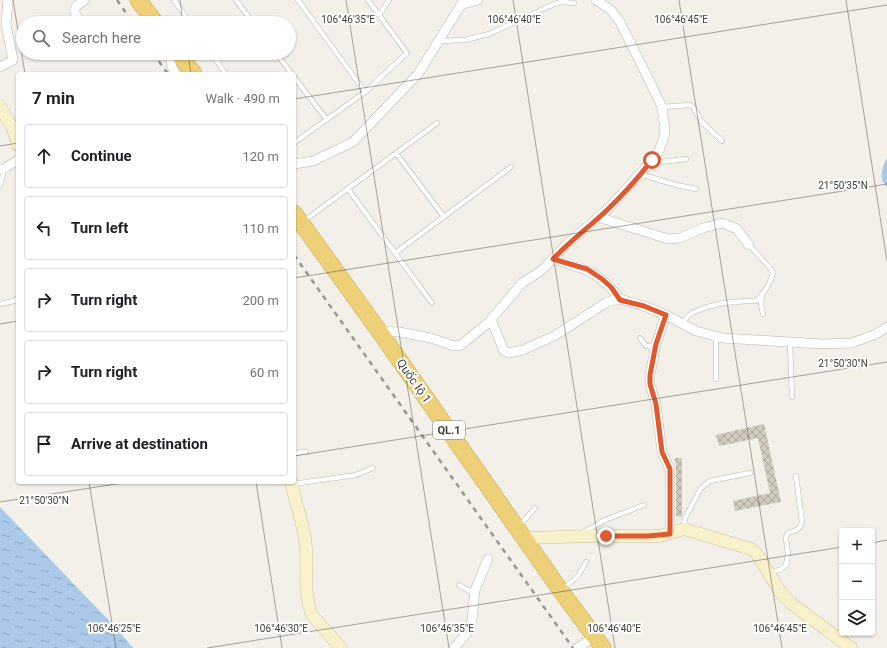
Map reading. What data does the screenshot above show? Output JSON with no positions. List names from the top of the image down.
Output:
{
  "streets": {
    "highway": ["Quốc lộ 1", "QL.1"]
  },
  "page": {
    "search": "Search here",
    "heading": ["7 min", "Walk · 490 m"],
    "list": [
      ["Continue", "120 m"],
      ["Turn left", "110 m"],
      ["Turn right", "200 m"],
      ["Turn right", "60 m"],
      "Arrive at destination"
    ],
    "map_buttons": ["+", "−"]
  },
  "coordinates": [
    "106°46'35\"E",
    "106°46'40\"E",
    "106°46'45\"E",
    "21°50'35\"N",
    "21°50'30\"N",
    "106°46'25\"E",
    "106°46'30\"E"
  ]
}
